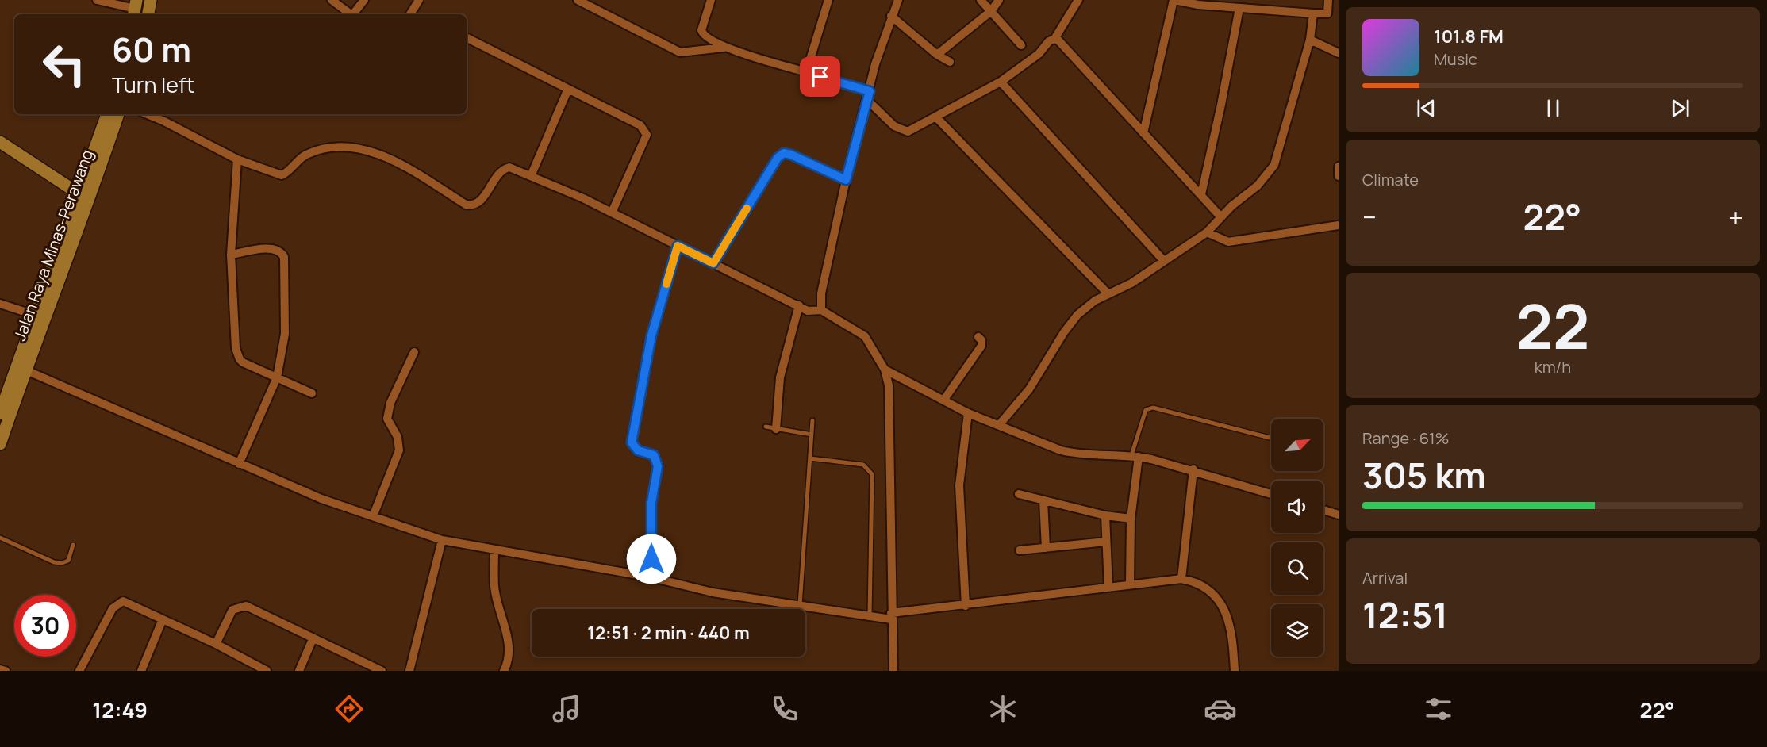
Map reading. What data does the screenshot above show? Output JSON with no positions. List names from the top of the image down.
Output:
{
  "streets": {
    "main road": ["Jalan Raya Minas-Perawang"]
  },
  "north": "top right",
  "page": {
    "turn": ["60 m", "Turn left"],
    "song": ["101.8 FM", "Music"],
    "tile": [
      "Climate",
      ["22", "km/h"],
      ["Range · 61%", "305 km"],
      ["Arrival", "12:51"]
    ],
    "heat": ["−", "22°", "+"],
    "limit": "30",
    "trip": "12:51 · 2 min · 440 m",
    "tabs": ["12:49", "22°"]
  }
}
